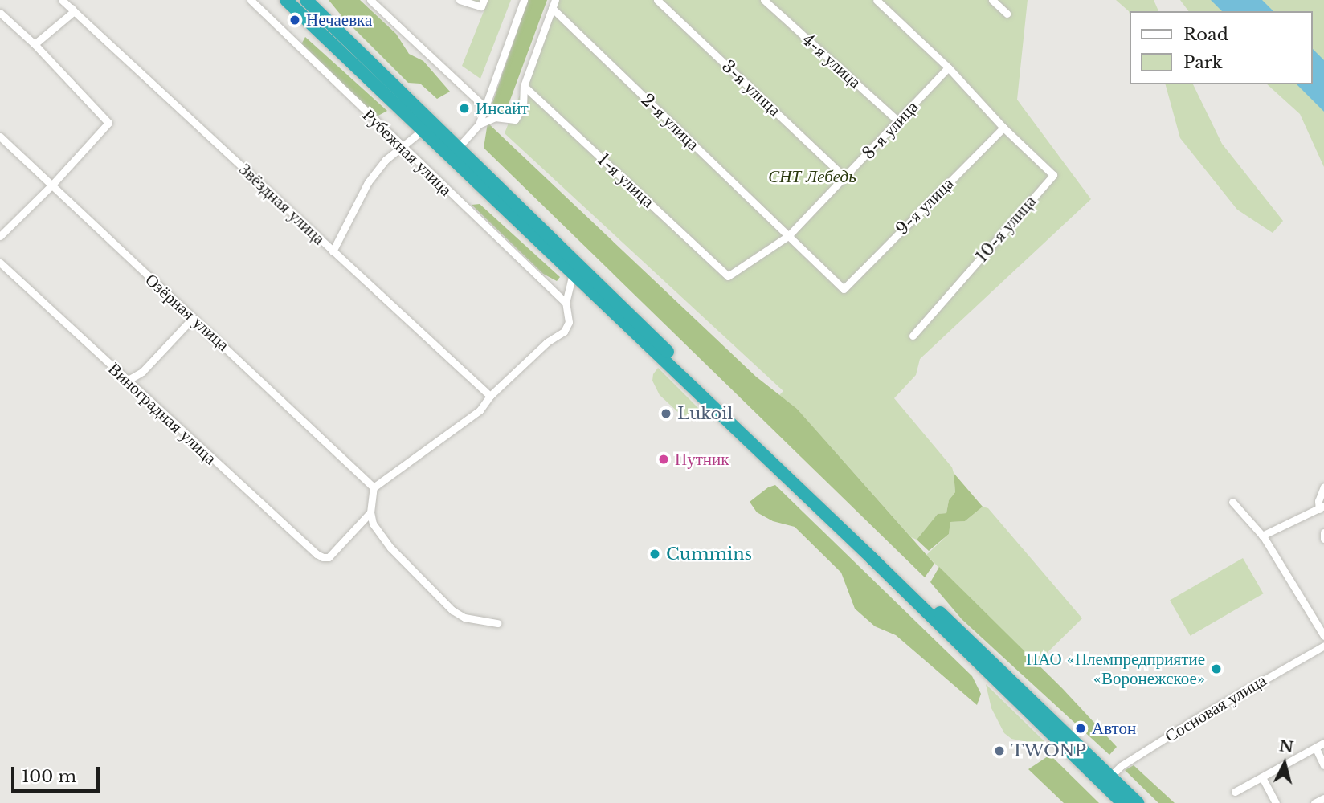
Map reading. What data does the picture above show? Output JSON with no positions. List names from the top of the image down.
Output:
{
  "streets": {
    "street": [
      "4-я улица",
      "3-я улица",
      "2-я улица",
      "8-я улица",
      "Рубежная улица",
      "1-я улица",
      "Звёздная улица",
      "9-я улица",
      "10-я улица",
      "Озёрная улица",
      "Виноградная улица",
      "Сосновая улица"
    ]
  },
  "crossings": [
    ["4-я улица", "8-я улица"],
    ["3-я улица", "8-я улица"],
    ["2-я улица", "8-я улица"],
    ["2-я улица", "9-я улица"],
    ["8-я улица", "1-я улица"],
    ["8-я улица", "9-я улица"],
    ["9-я улица", "10-я улица"]
  ],
  "parks": ["СНТ Лебедь"],
  "places": [
    "Нечаевка",
    "Инсайт",
    "Lukoil",
    "Путник",
    "Cummins",
    "ПАО «Племпредприятие «Воронежское»",
    "Автон",
    "TWONP"
  ],
  "legend": ["Road", "Park"],
  "scale_bar": "100 m",
  "north": "top"
}
